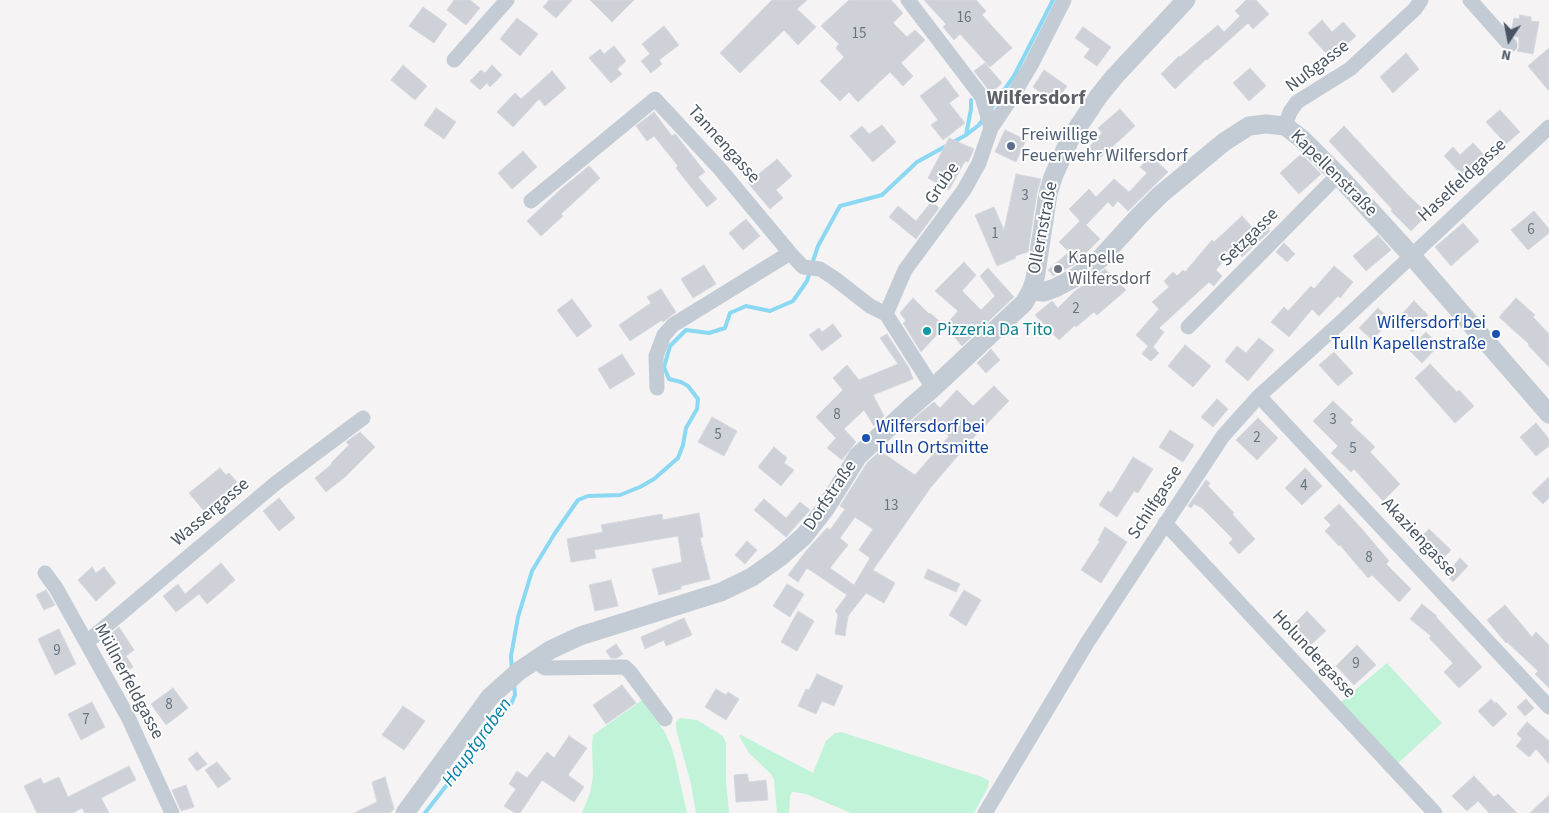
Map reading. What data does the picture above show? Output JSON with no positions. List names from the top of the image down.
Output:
{
  "streets": {
    "street": [
      "Nußgasse",
      "Tannengasse",
      "Kapellenstraße",
      "Haselfeldgasse",
      "Grube",
      "Ollernstraße",
      "Setzgasse",
      "Dorfstraße",
      "Schilfgasse",
      "Wassergasse",
      "Akaziengasse",
      "Holundergasse",
      "Müllnerfeldgasse"
    ]
  },
  "crossings": [
    ["Nußgasse", "Kapellenstraße"],
    ["Tannengasse", "Grube"],
    ["Kapellenstraße", "Haselfeldgasse"],
    ["Kapellenstraße", "Ollernstraße"],
    ["Kapellenstraße", "Setzgasse"],
    ["Kapellenstraße", "Dorfstraße"],
    ["Kapellenstraße", "Schilfgasse"],
    ["Haselfeldgasse", "Schilfgasse"],
    ["Ollernstraße", "Dorfstraße"],
    ["Schilfgasse", "Akaziengasse"],
    ["Schilfgasse", "Holundergasse"],
    ["Wassergasse", "Müllnerfeldgasse"]
  ],
  "districts": ["Wilfersdorf"],
  "water": ["Hauptgraben"],
  "places": [
    "Freiwillige Feuerwehr Wilfersdorf",
    "Kapelle Wilfersdorf",
    "Pizzeria Da Tito",
    "Wilfersdorf bei Tulln Kapellenstraße",
    "Wilfersdorf bei Tulln Ortsmitte"
  ],
  "house_numbers": [
    "16",
    "15",
    "3",
    "6",
    "1",
    "2",
    "8",
    "3",
    "5",
    "2",
    "5",
    "4",
    "13",
    "8",
    "9",
    "9",
    "8",
    "7"
  ],
  "north": "bottom"
}
